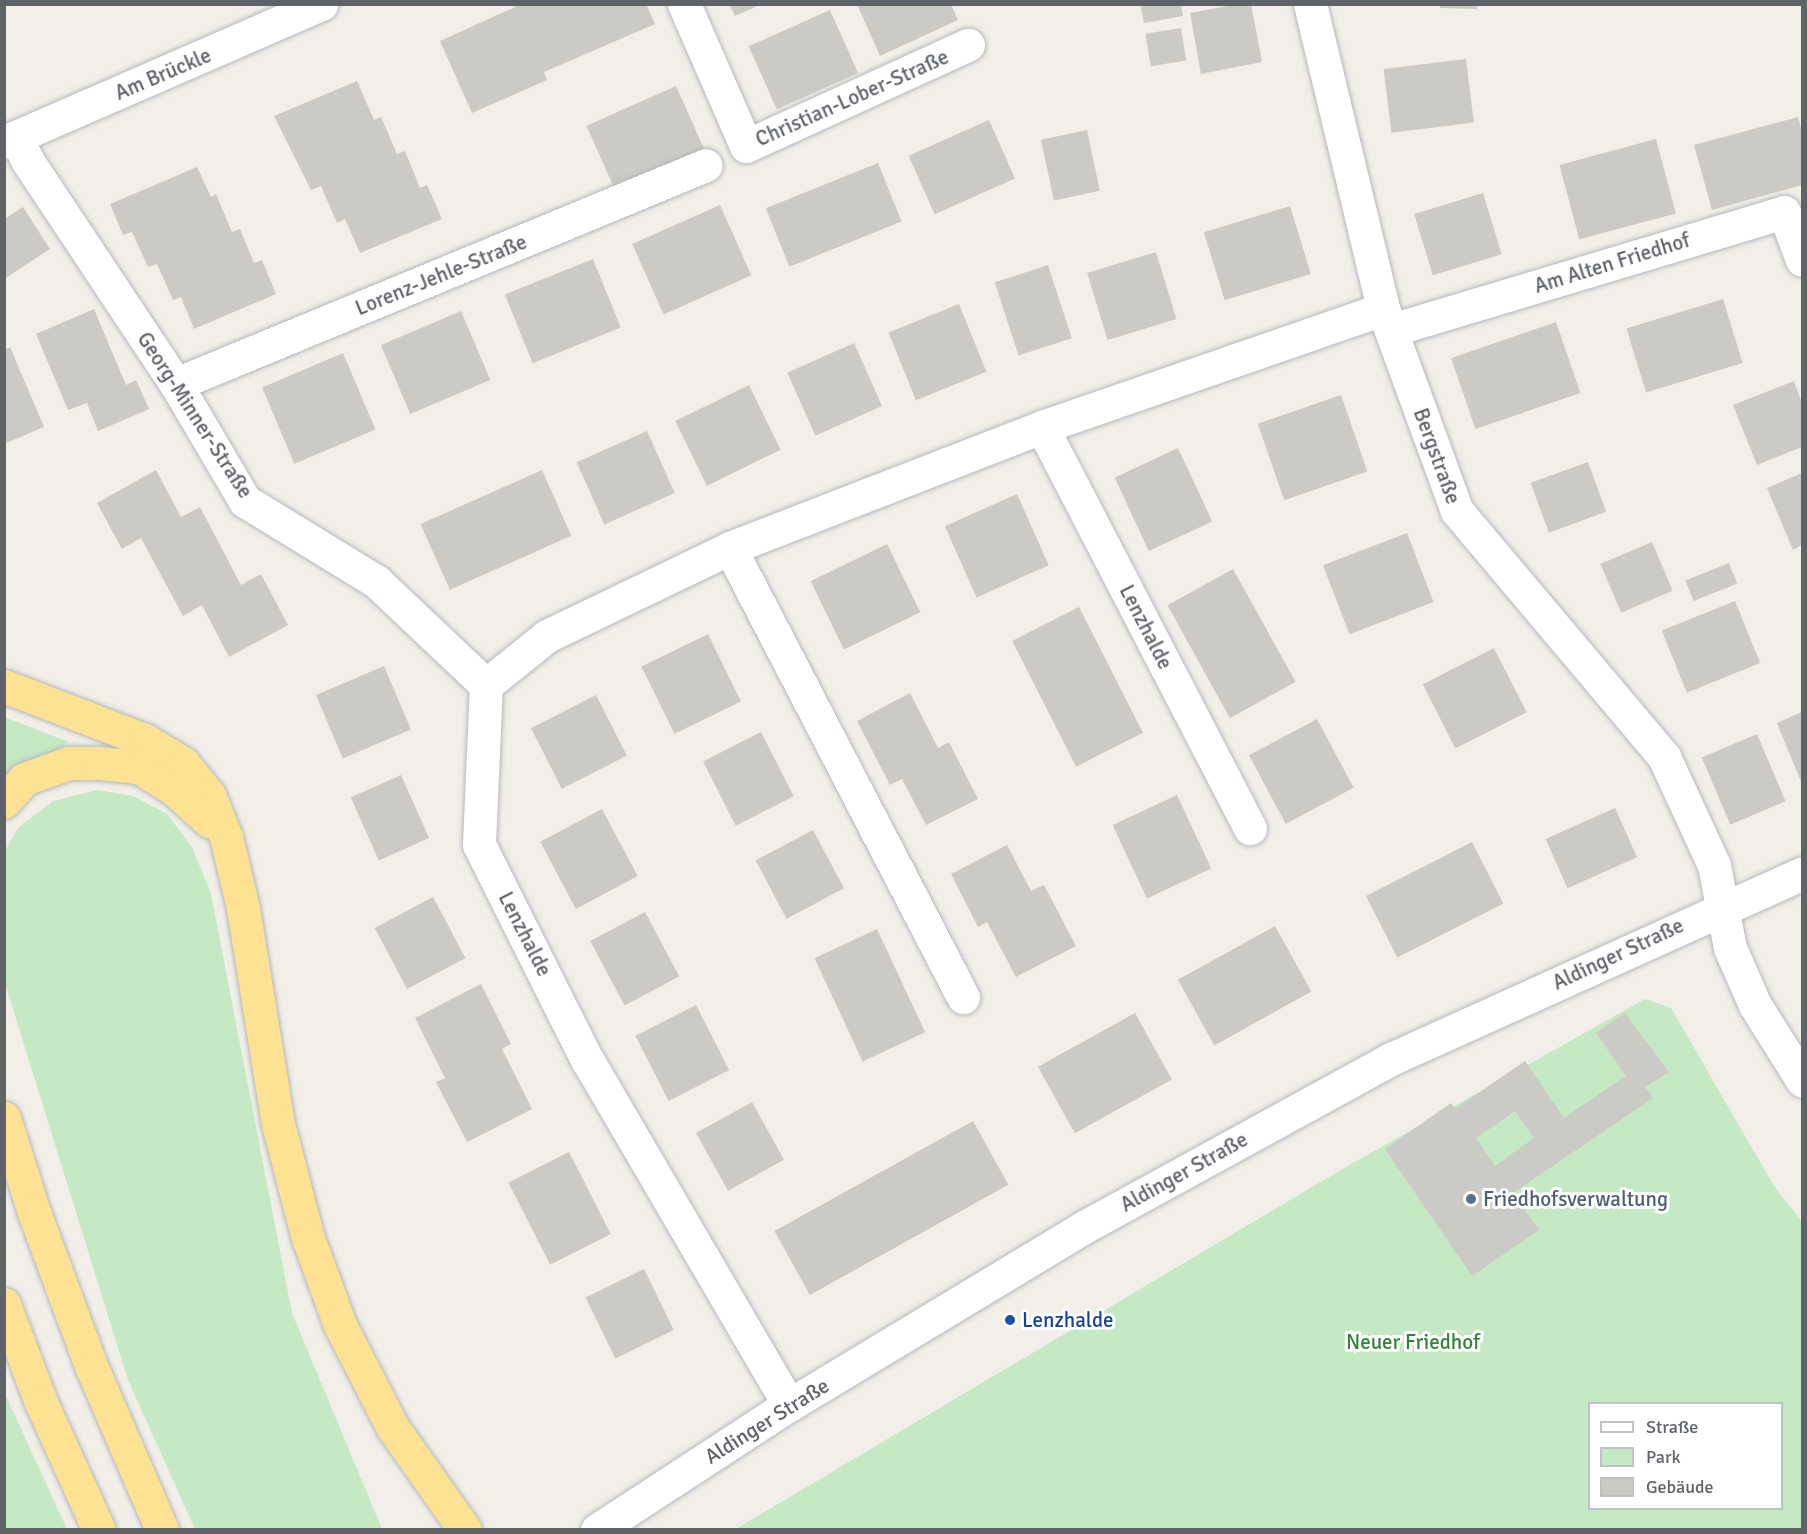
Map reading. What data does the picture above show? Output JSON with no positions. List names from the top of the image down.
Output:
{
  "streets": {
    "street": [
      "Am Brückle",
      "Christian-Lober-Straße",
      "Am Alten Friedhof",
      "Lorenz-Jehle-Straße",
      "Georg-Minner-Straße",
      "Bergstraße",
      "Lenzhalde",
      "Aldinger Straße"
    ]
  },
  "crossings": [
    ["Am Brückle", "Georg-Minner-Straße"],
    ["Am Alten Friedhof", "Bergstraße"],
    ["Lorenz-Jehle-Straße", "Georg-Minner-Straße"],
    ["Georg-Minner-Straße", "Lenzhalde"],
    ["Bergstraße", "Aldinger Straße"],
    ["Lenzhalde", "Aldinger Straße"]
  ],
  "parks": ["Neuer Friedhof"],
  "places": ["Friedhofsverwaltung", "Lenzhalde"],
  "legend": ["Straße", "Park", "Gebäude"]
}
